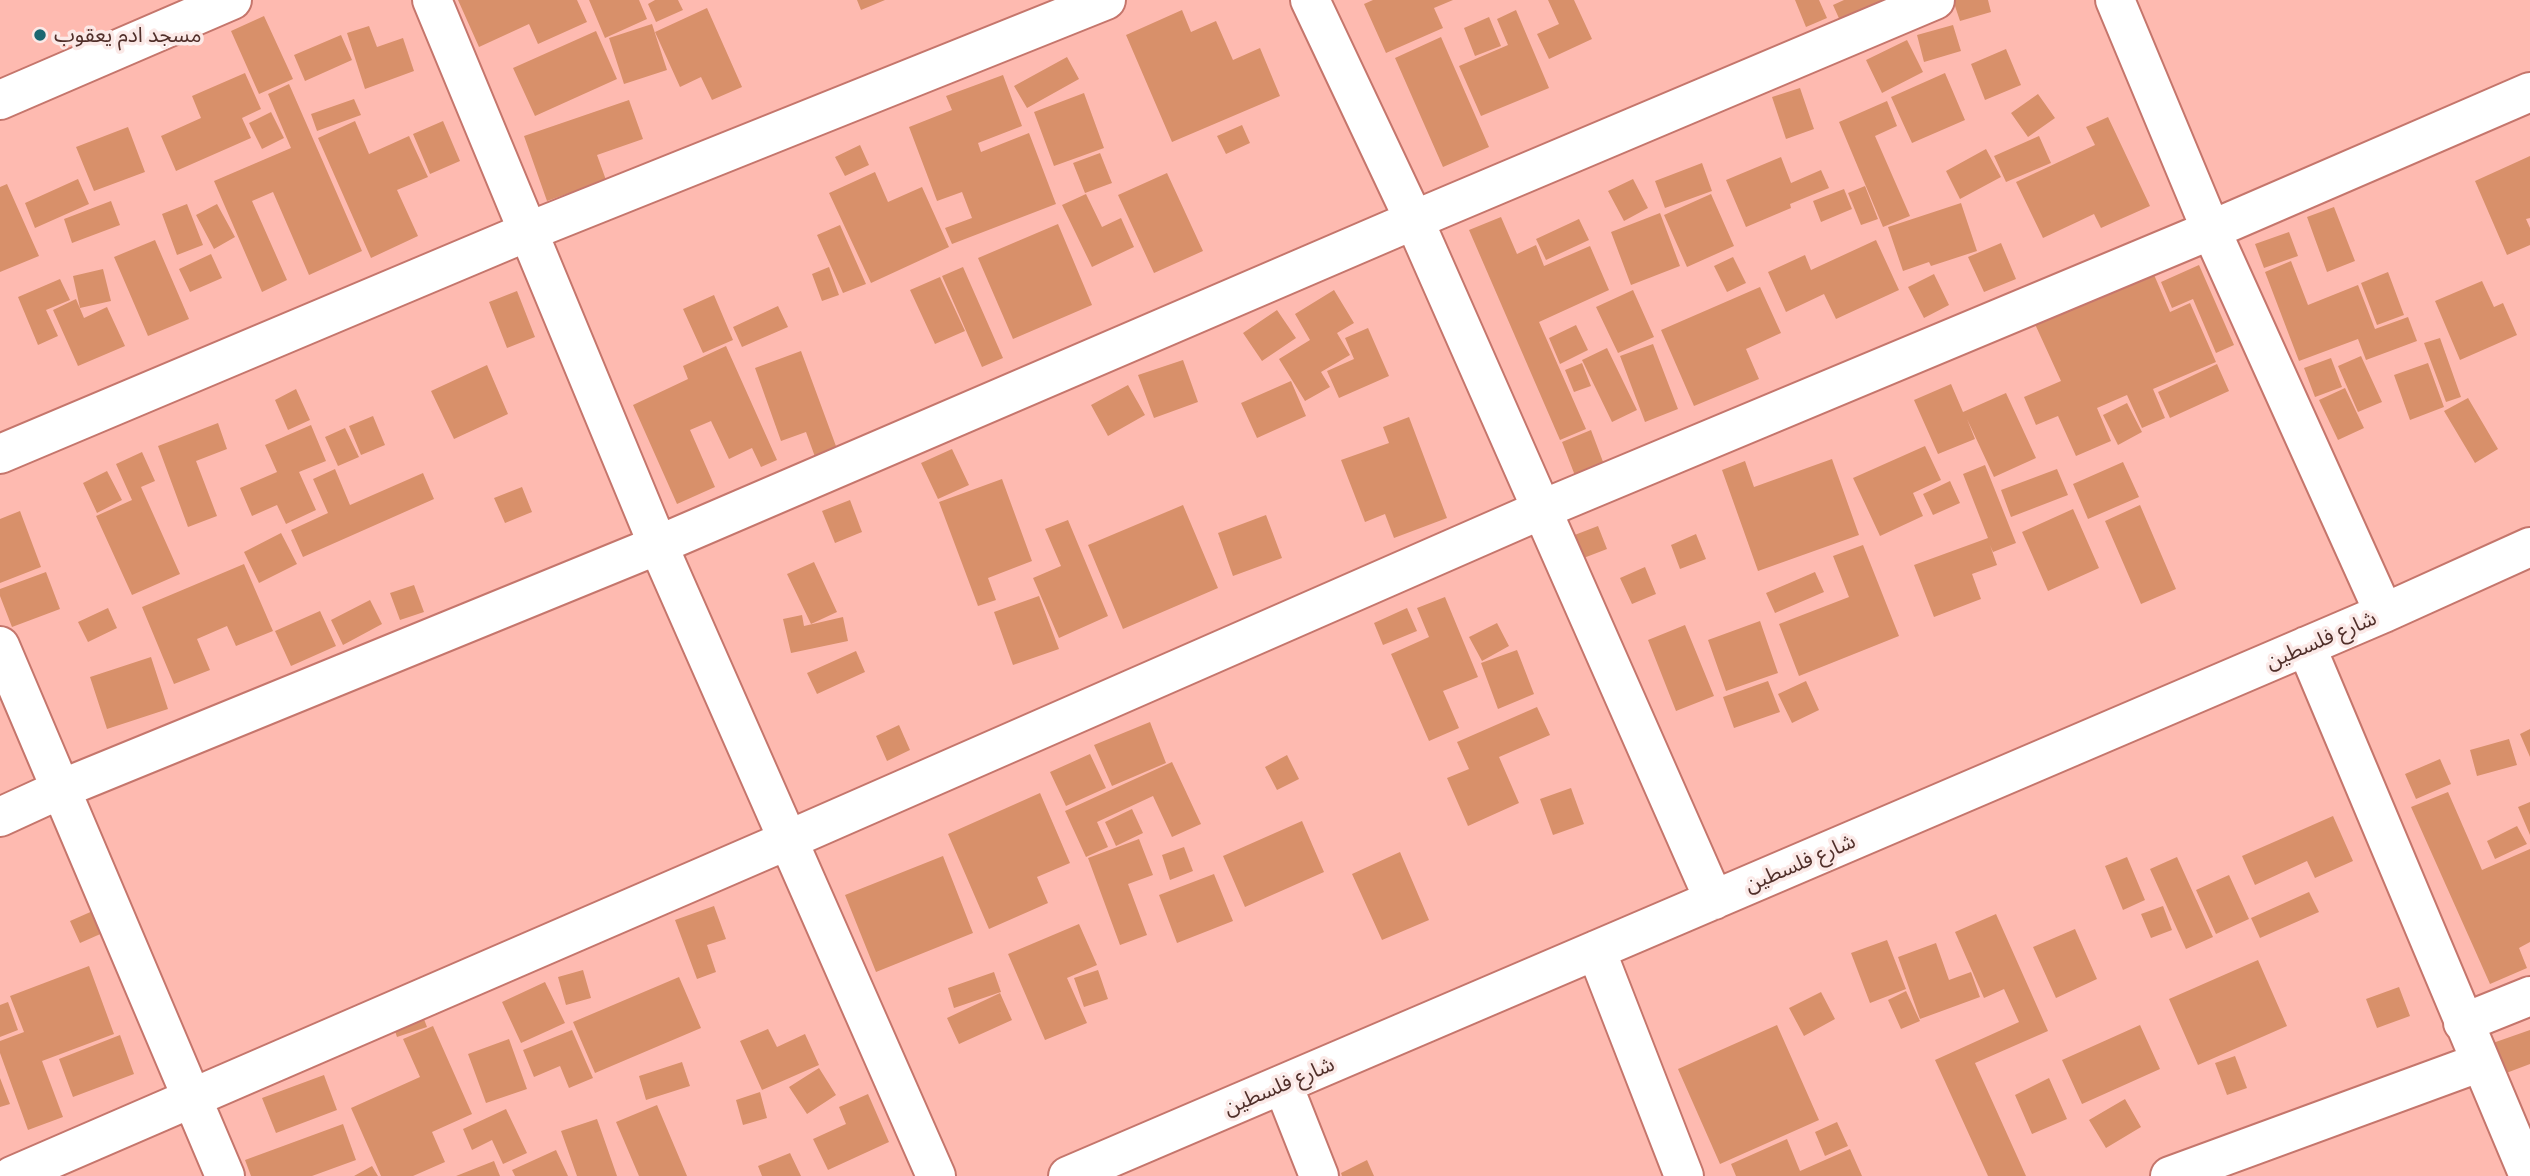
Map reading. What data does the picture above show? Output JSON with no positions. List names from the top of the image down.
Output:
{
  "streets": {
    "street": ["شارع فلسطين"]
  },
  "places": ["مسجد ادم يعقوب"]
}
